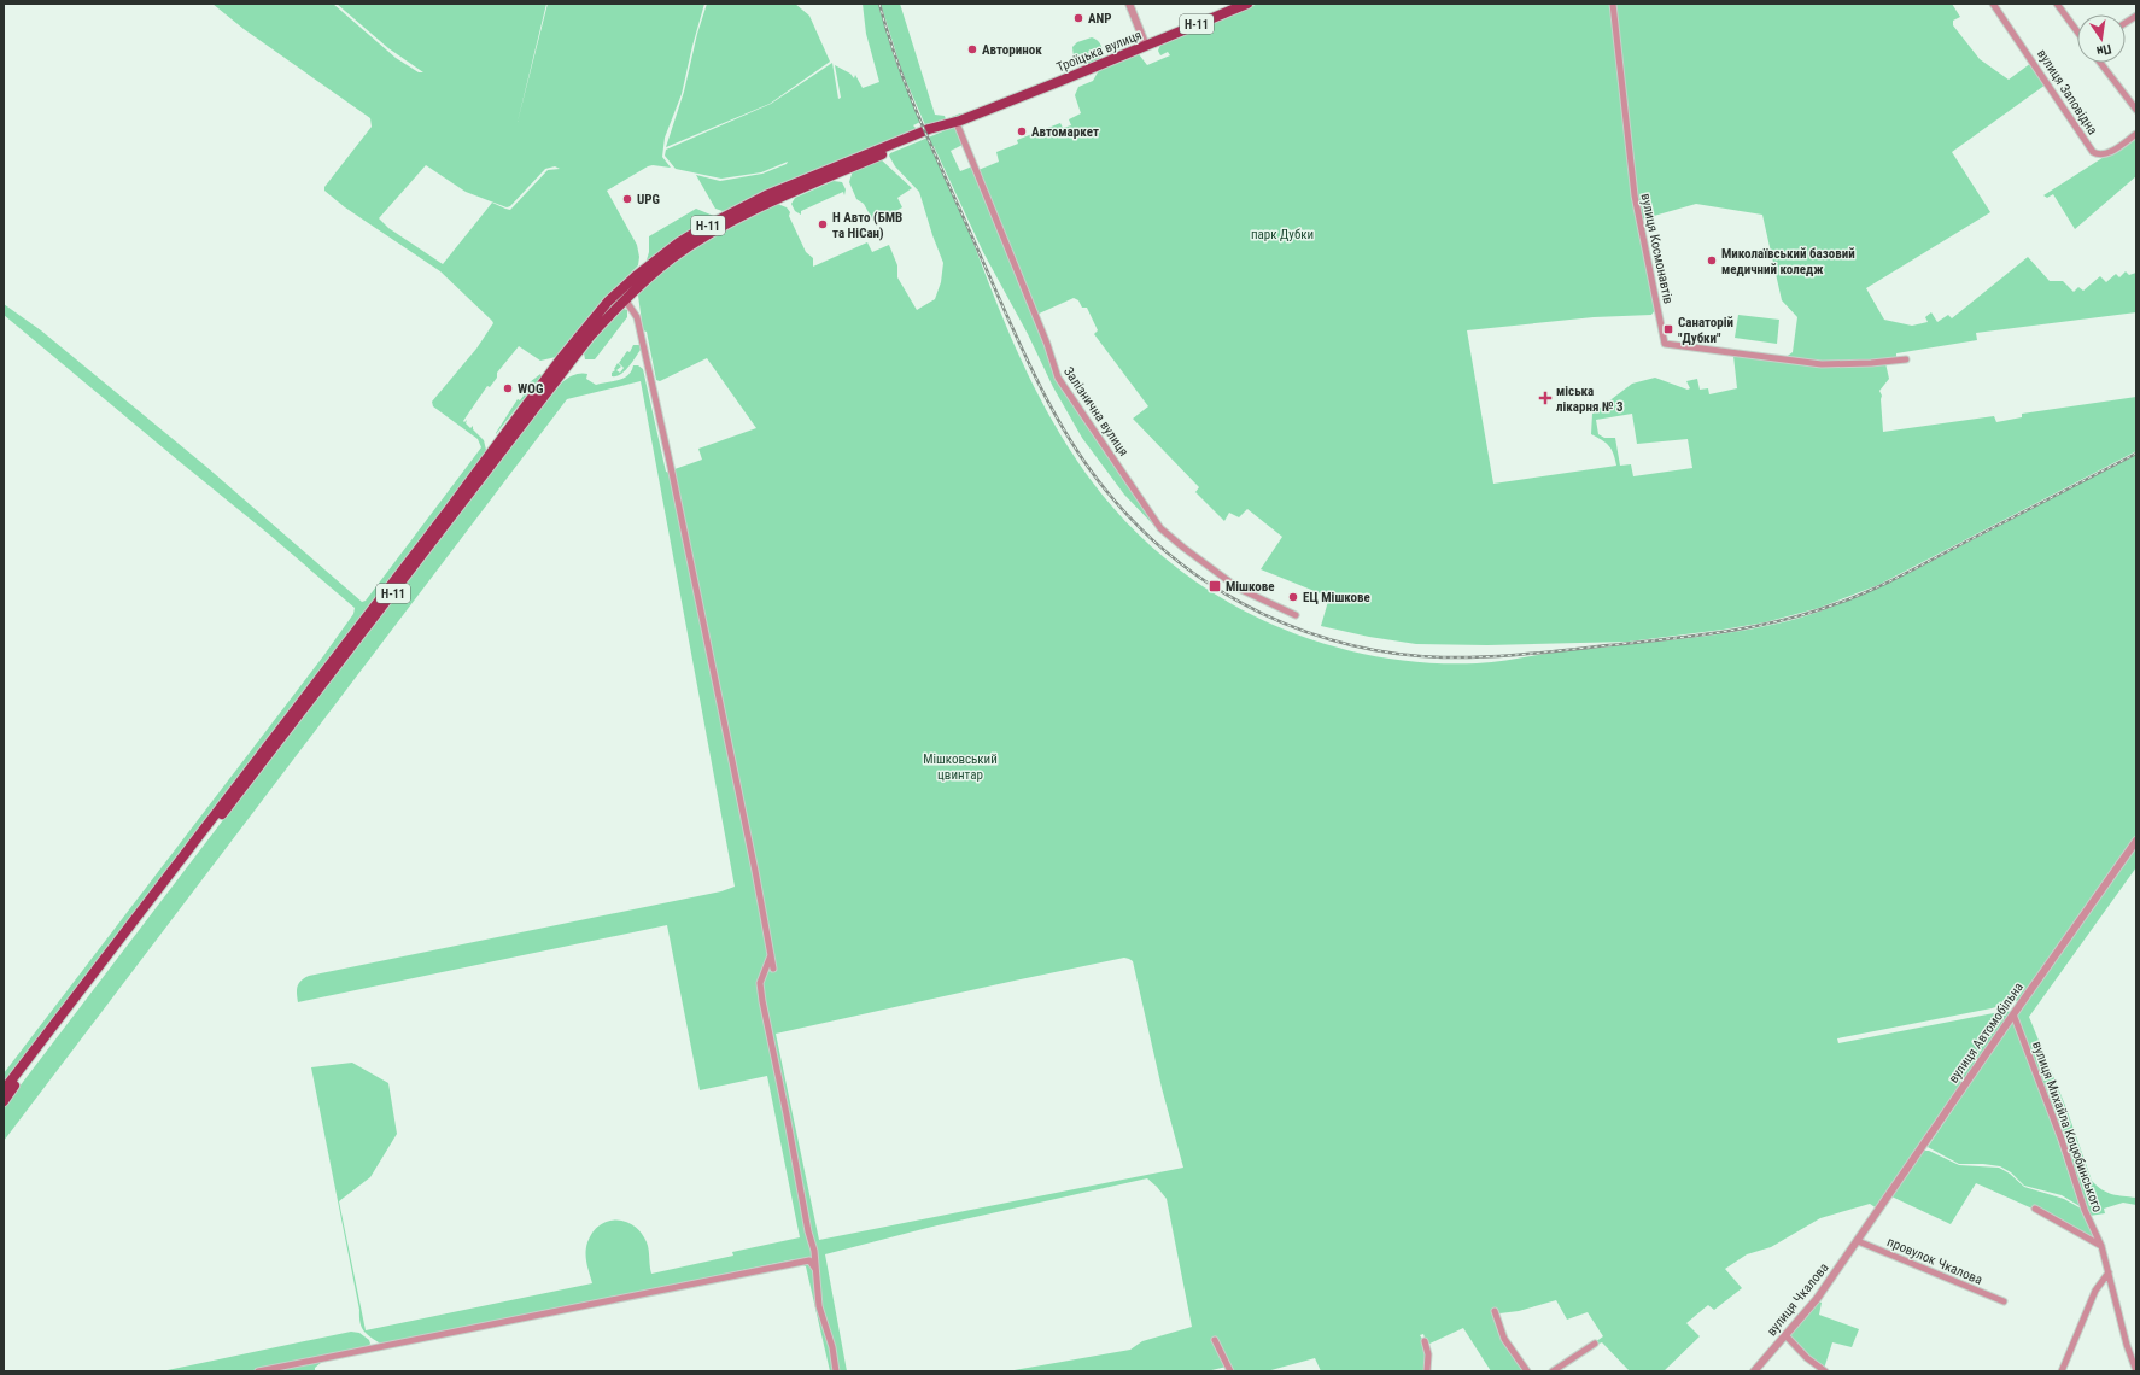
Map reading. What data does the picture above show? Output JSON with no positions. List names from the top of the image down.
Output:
{
  "streets": {
    "main road": ["Н-11", "Троїцька вулиця"],
    "street": [
      "вулиця Заповідна",
      "вулиця Космонавтів",
      "Залізнична вулиця",
      "вулиця Автомобільна",
      "вулиця Михайла Коцюбинського",
      "провулок Чкалова",
      "вулиця Чкалова"
    ]
  },
  "crossings": [
    ["Н-11", "Троїцька вулиця"],
    ["Н-11", "Залізнична вулиця"],
    ["Троїцька вулиця", "Залізнична вулиця"],
    ["вулиця Автомобільна", "вулиця Михайла Коцюбинського"],
    ["вулиця Автомобільна", "провулок Чкалова"],
    ["вулиця Автомобільна", "вулиця Чкалова"],
    ["провулок Чкалова", "вулиця Чкалова"]
  ],
  "parks": ["парк Дубки", "Мішковський цвинтар"],
  "places": {
    "other": [
      "ANP",
      "Авторинок",
      "Автомаркет",
      "UPG",
      "Н Авто (БМВ та НіСан)",
      "Миколаївський базовий медичний коледж",
      "WOG",
      "ЕЦ Мішкове"
    ],
    "transit": ["Санаторій \"Дубки\"", "Мішкове"],
    "health": ["міська лікарня № 3"]
  },
  "north": "bottom"
}
